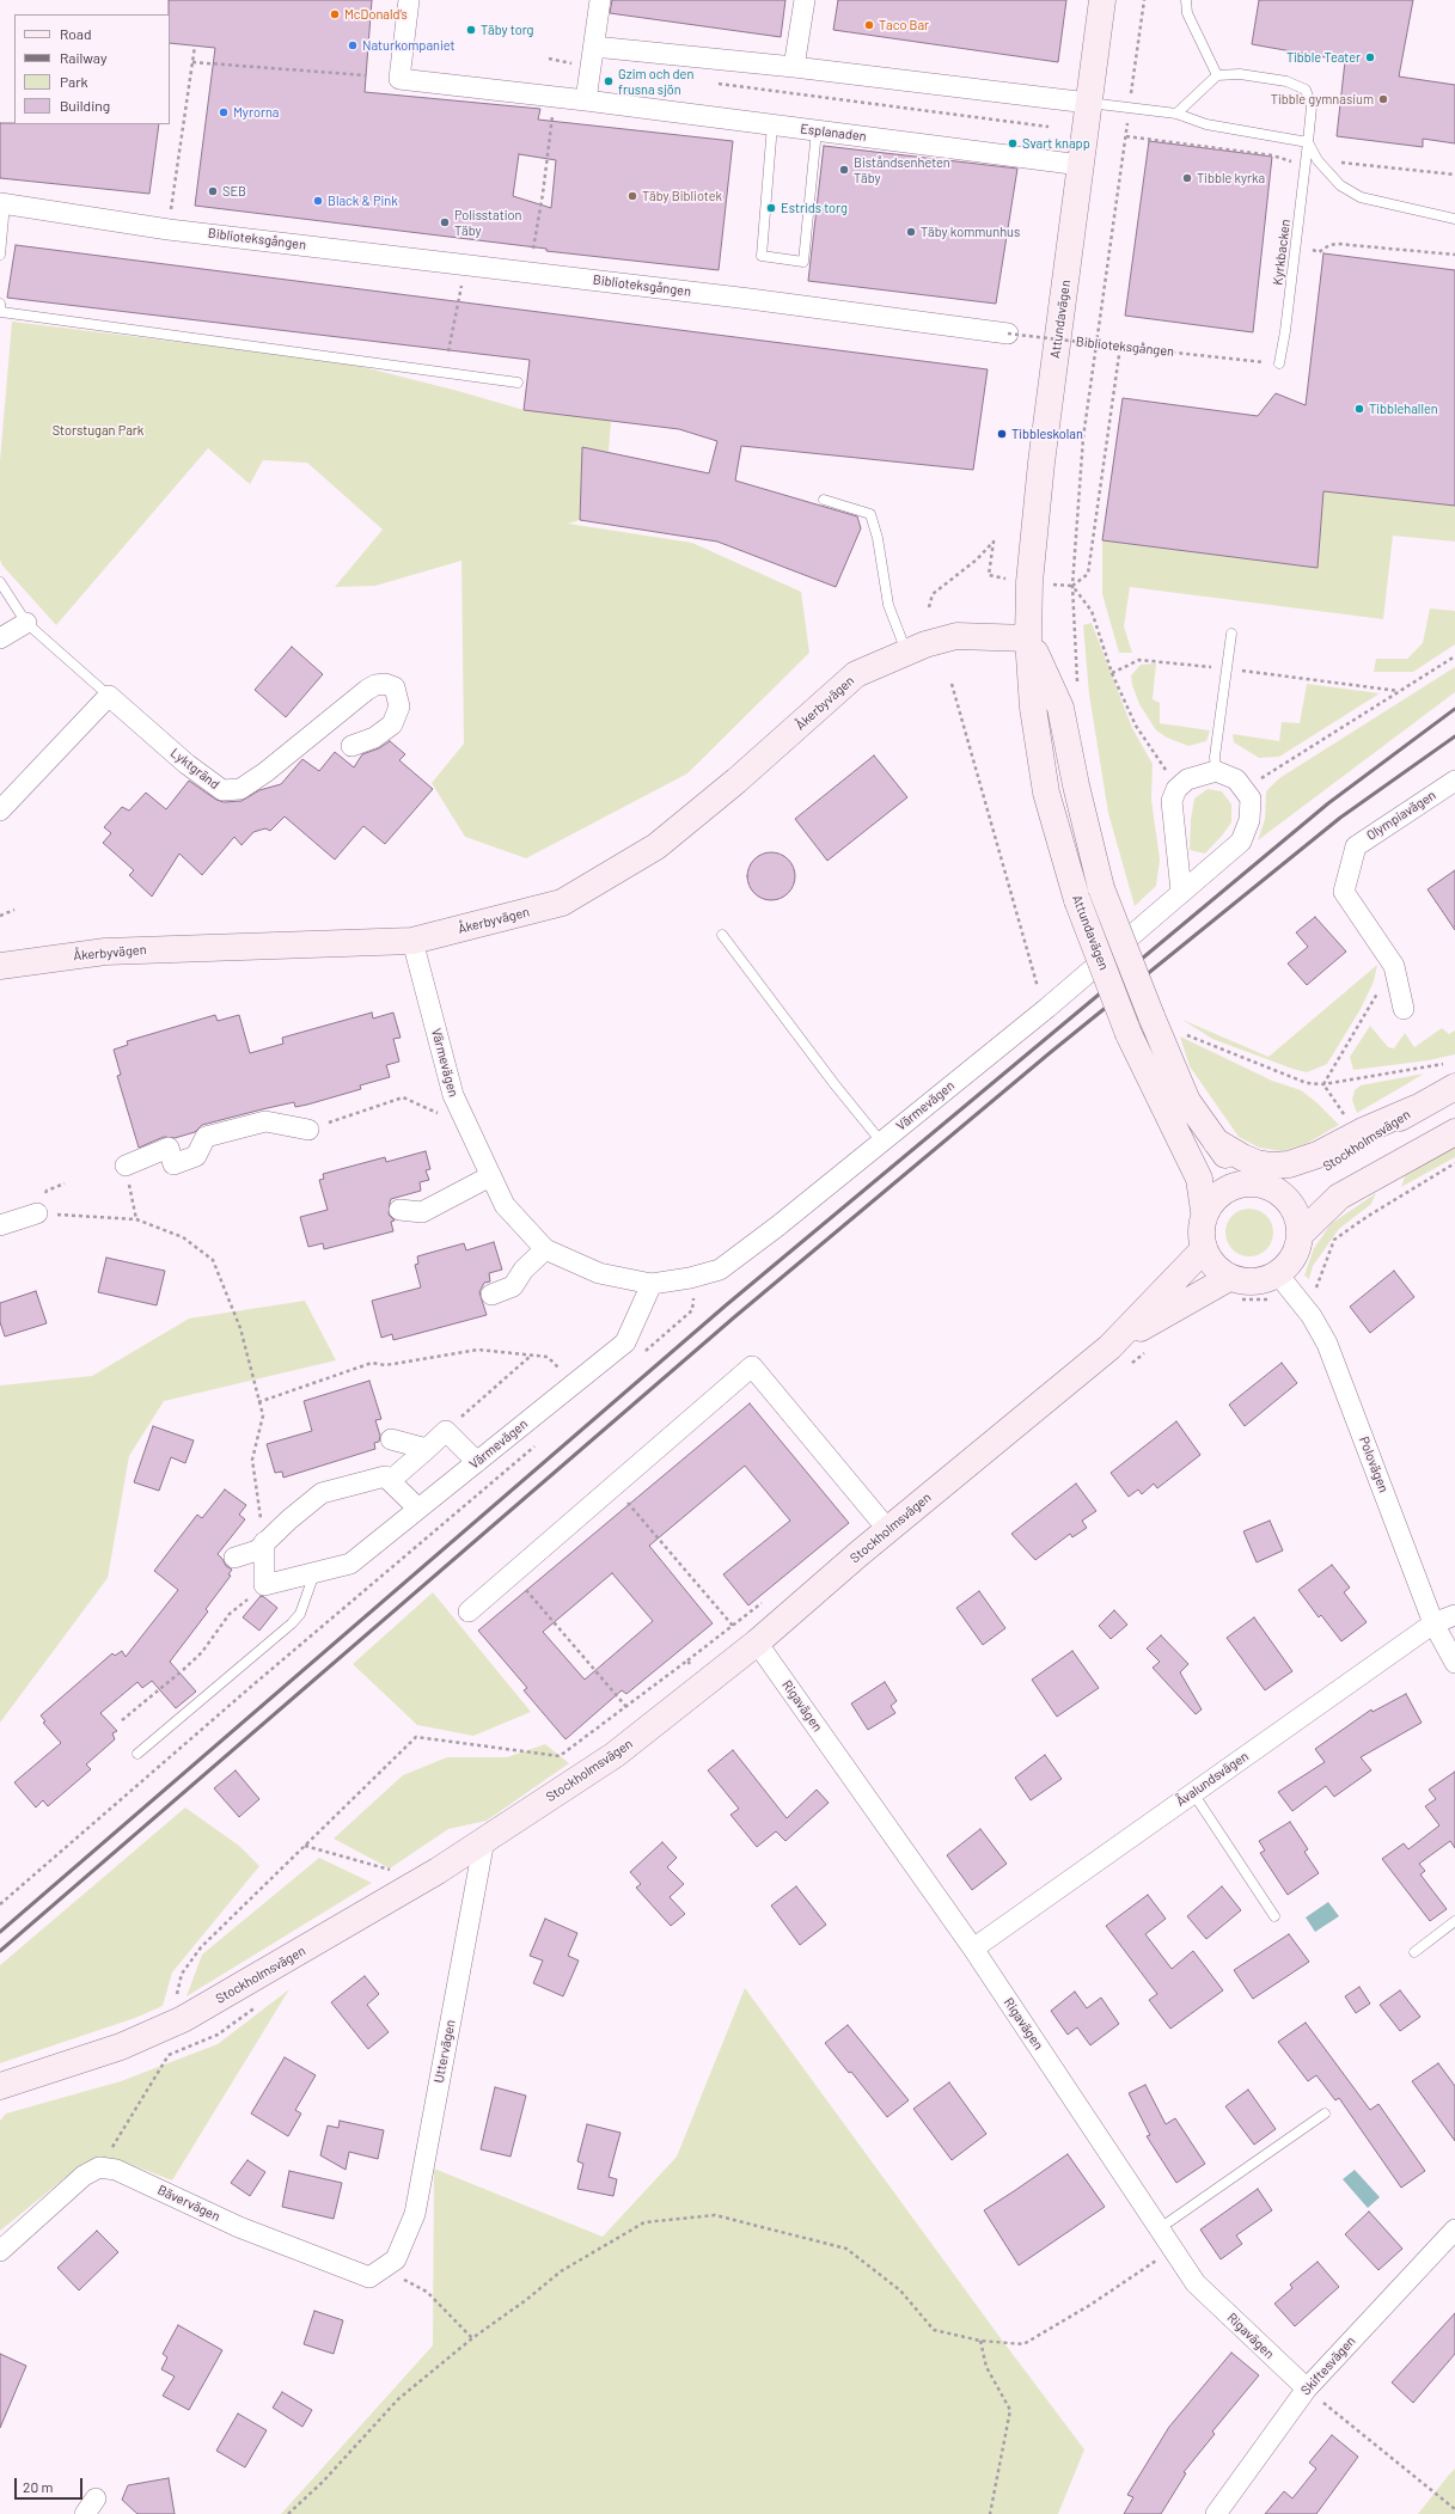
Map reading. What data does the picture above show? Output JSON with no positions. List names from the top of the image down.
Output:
{
  "streets": {
    "street": [
      "Esplanaden",
      "Biblioteksgången",
      "Attundavägen",
      "Åkerbyvägen",
      "Lyktgränd",
      "Olympiavägen",
      "Värmevägen",
      "Stockholmsvägen",
      "Polovägen",
      "Rigavägen",
      "Åvalundsvägen",
      "Uttervägen",
      "Bävervägen",
      "Skiftesvägen"
    ],
    "lane": ["Kyrkbacken"]
  },
  "crossings": [
    ["Esplanaden", "Attundavägen"],
    ["Biblioteksgången", "Kyrkbacken"],
    ["Attundavägen", "Åkerbyvägen"],
    ["Attundavägen", "Stockholmsvägen"],
    ["Attundavägen", "Polovägen"],
    ["Åkerbyvägen", "Värmevägen"],
    ["Stockholmsvägen", "Polovägen"],
    ["Stockholmsvägen", "Rigavägen"],
    ["Stockholmsvägen", "Uttervägen"],
    ["Polovägen", "Åvalundsvägen"],
    ["Rigavägen", "Åvalundsvägen"],
    ["Rigavägen", "Skiftesvägen"],
    ["Uttervägen", "Bävervägen"]
  ],
  "parks": ["Storstugan Park"],
  "places": [
    "McDonald's",
    "Taco Bar",
    "Täby torg",
    "Naturkompaniet",
    "Tibble Teater",
    "Gzim och den frusna sjön",
    "Tibble gymnasium",
    "Myrorna",
    "Svart knapp",
    "Biståndsenheten Täby",
    "Tibble kyrka",
    "SEB",
    "Täby Bibliotek",
    "Black & Pink",
    "Estrids torg",
    "Polisstation Täby",
    "Täby kommunhus",
    "Tibblehallen",
    "Tibbleskolan"
  ],
  "legend": [
    "Road",
    "Railway",
    "Park",
    "Building"
  ],
  "scale_bar": "20 m"
}
